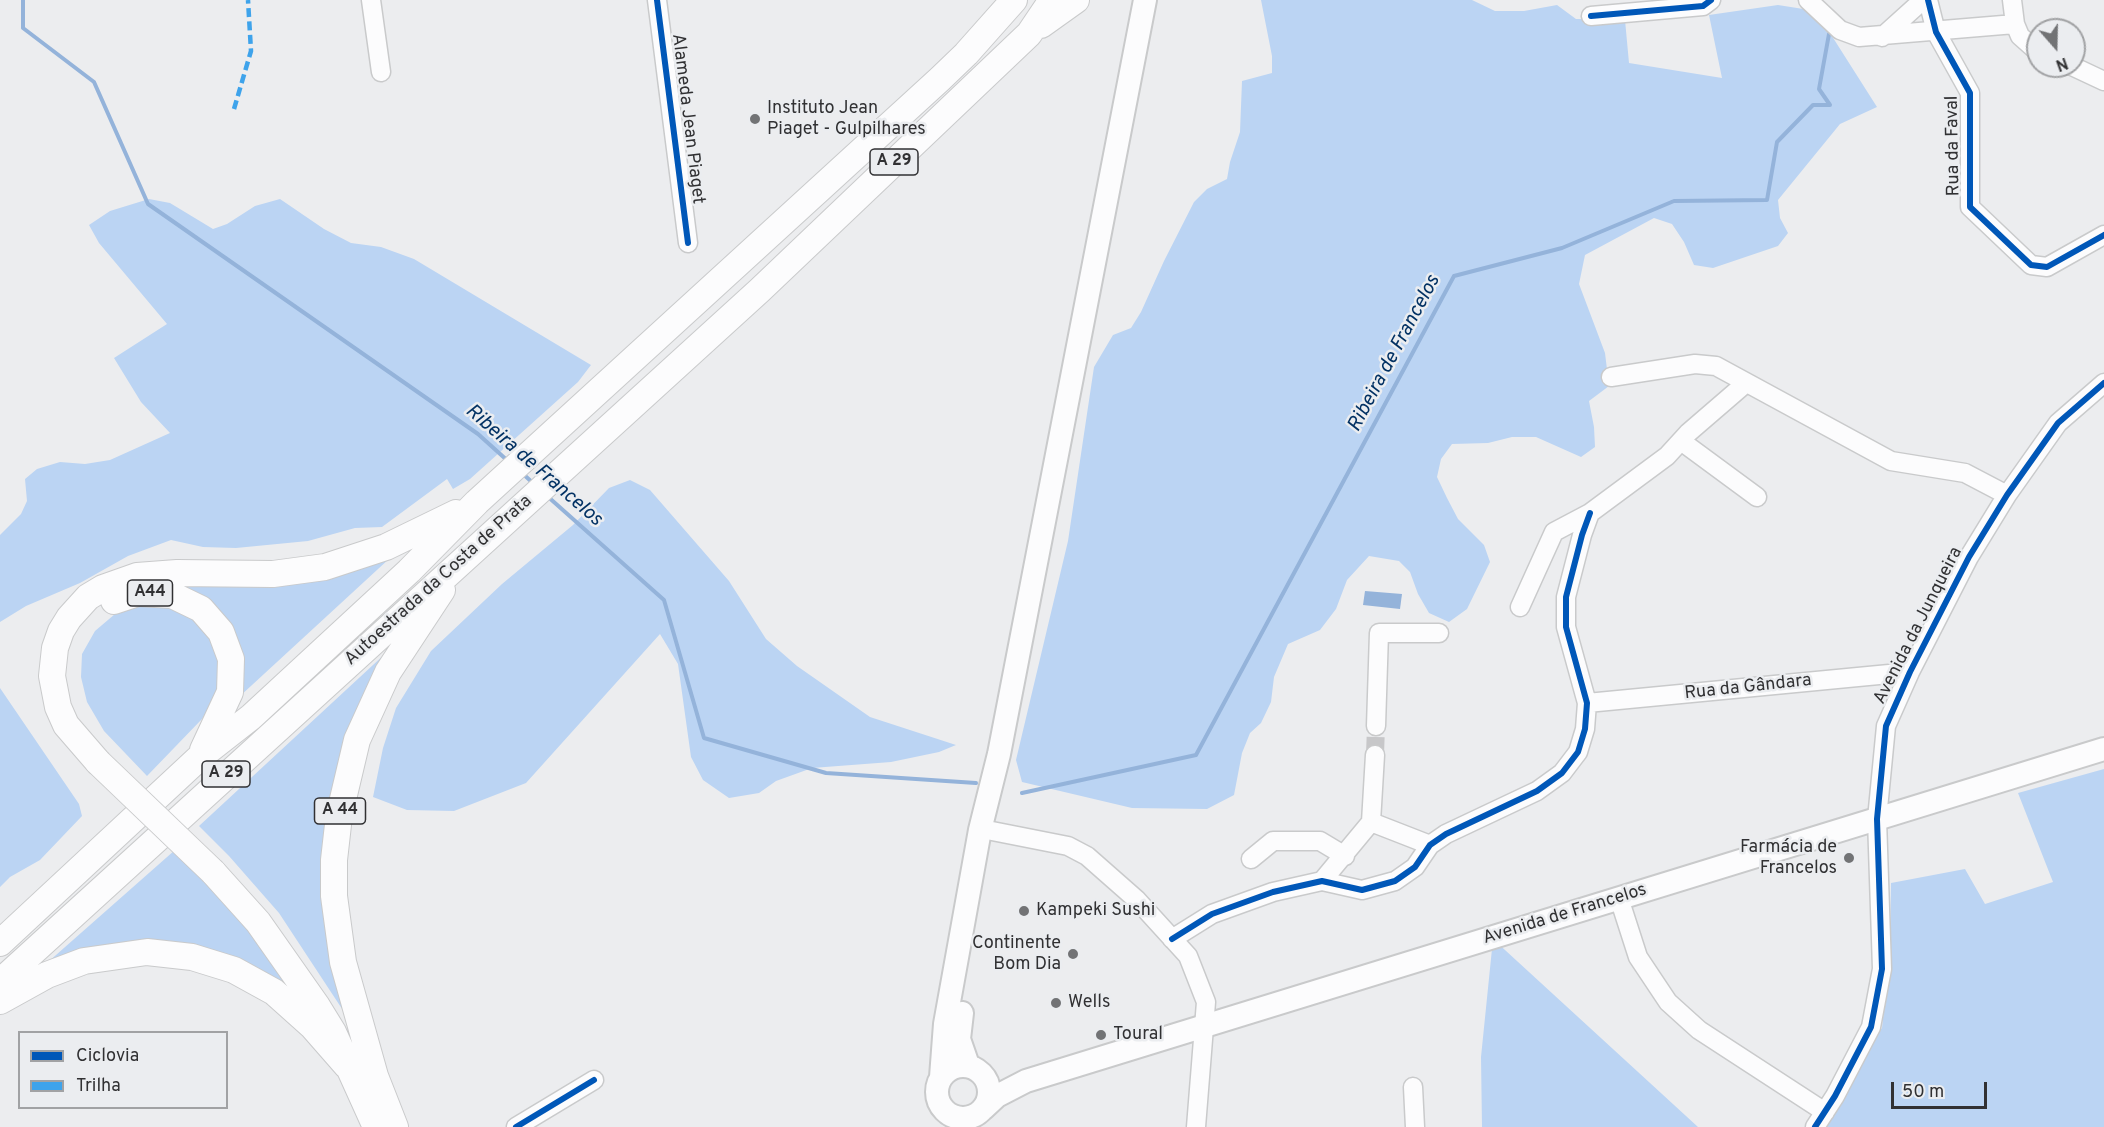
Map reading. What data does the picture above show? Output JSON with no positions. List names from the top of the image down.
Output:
{
  "streets": {
    "highway": [
      "A 29",
      "Autoestrada da Costa de Prata",
      "A44",
      "A 44"
    ],
    "main road": ["Avenida de Francelos"],
    "street": [
      "Alameda Jean Piaget",
      "Rua da Faval",
      "Avenida da Junqueira",
      "Rua da Gândara"
    ]
  },
  "crossings": [
    ["A 29", "Autoestrada da Costa de Prata"],
    ["Autoestrada da Costa de Prata", "A44"],
    ["Autoestrada da Costa de Prata", "A 44"],
    ["Avenida da Junqueira", "Rua da Gândara"],
    ["Avenida da Junqueira", "Avenida de Francelos"]
  ],
  "water": ["Ribeira de Francelos"],
  "places": [
    "Instituto Jean Piaget - Gulpilhares",
    "Farmácia de Francelos",
    "Kampeki Sushi",
    "Continente Bom Dia",
    "Wells",
    "Toural"
  ],
  "legend": ["Ciclovia", "Trilha"],
  "scale_bar": "50 m",
  "north": "bottom"
}
